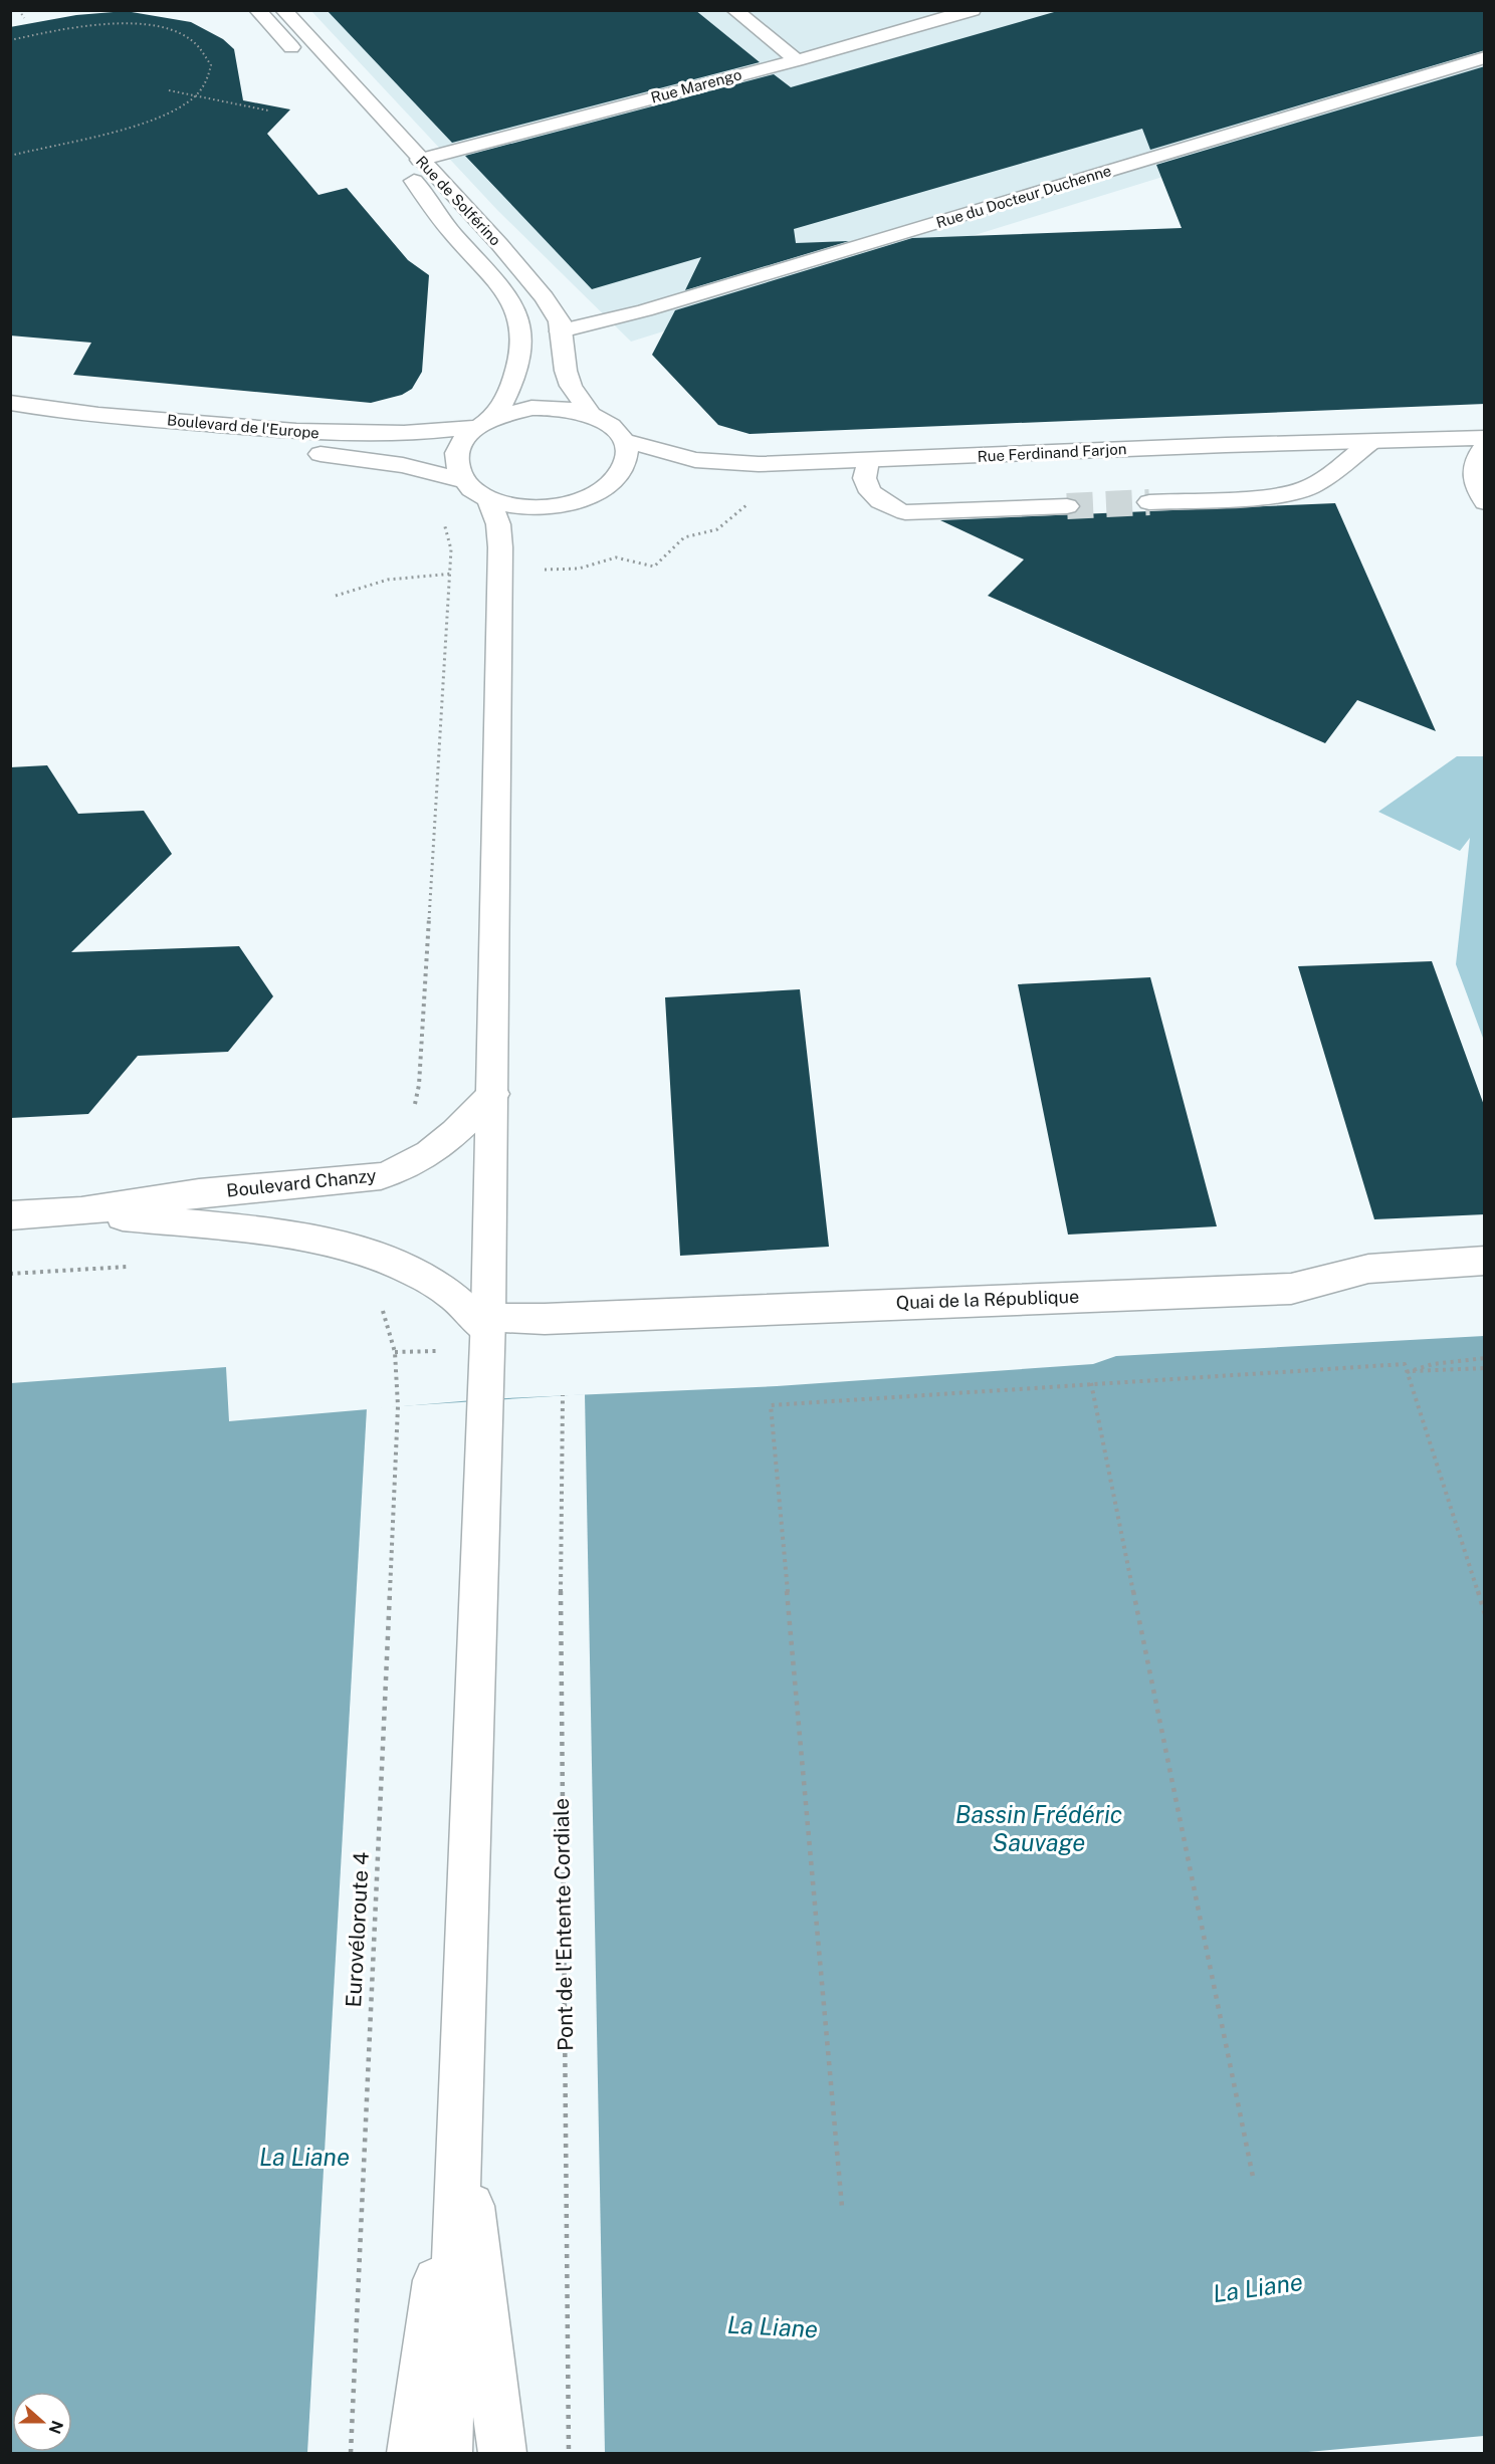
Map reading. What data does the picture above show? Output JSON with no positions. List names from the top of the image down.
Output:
{
  "streets": {
    "main road": [
      "Rue Marengo",
      "Rue du Docteur Duchenne",
      "Rue de Solférino",
      "Boulevard de l'Europe",
      "Rue Ferdinand Farjon",
      "Boulevard Chanzy",
      "Quai de la République"
    ],
    "path": ["Pont de l'Entente Cordiale", "Eurovéloroute 4"]
  },
  "crossings": [
    ["Rue Marengo", "Rue de Solférino"],
    ["Rue du Docteur Duchenne", "Rue de Solférino"],
    ["Rue de Solférino", "Boulevard de l'Europe"],
    ["Rue de Solférino", "Rue Ferdinand Farjon"],
    ["Boulevard de l'Europe", "Rue Ferdinand Farjon"],
    ["Boulevard Chanzy", "Quai de la République"],
    ["Boulevard Chanzy", "Eurovéloroute 4"]
  ],
  "water": ["Bassin Frédéric Sauvage", "La Liane"],
  "north": "right"
}
